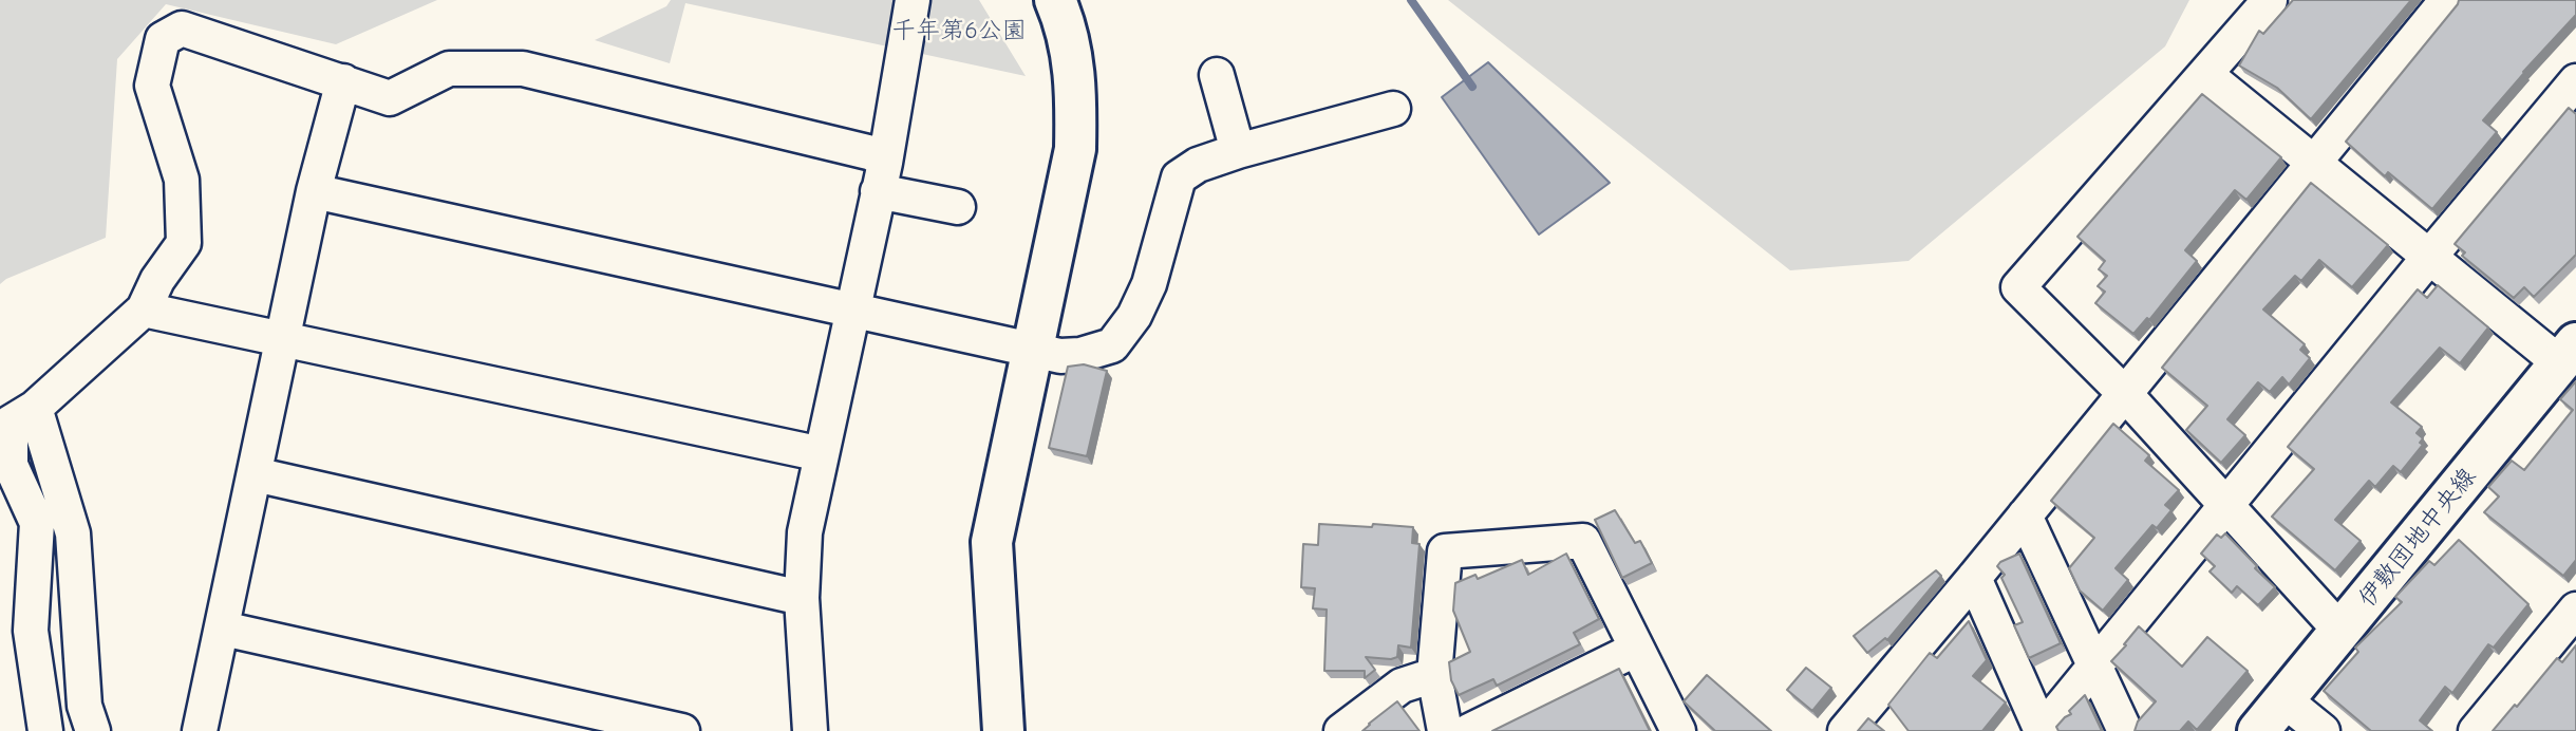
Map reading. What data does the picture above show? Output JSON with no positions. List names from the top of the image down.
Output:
{
  "streets": {
    "street": ["伊敷団地中央線"]
  },
  "parks": ["千年第6公園"]
}
